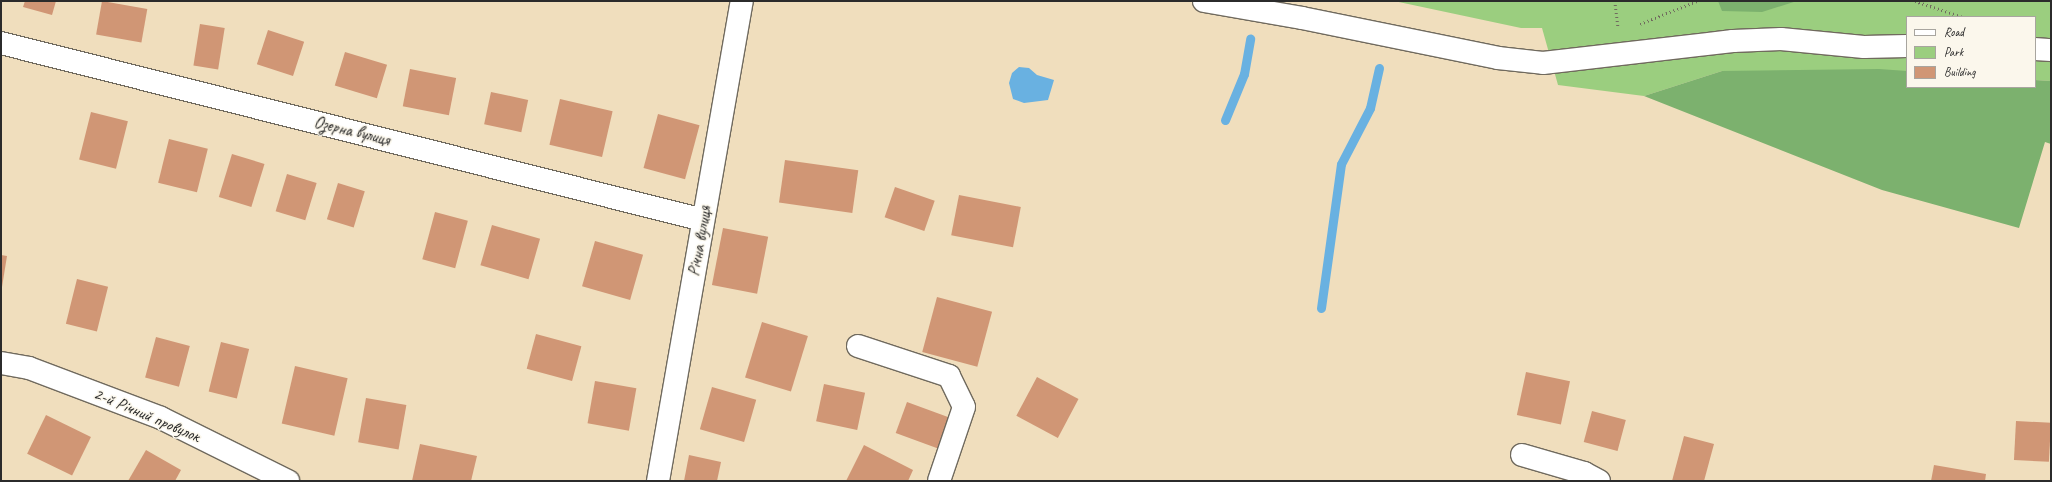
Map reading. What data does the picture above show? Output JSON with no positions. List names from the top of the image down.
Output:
{
  "streets": {
    "street": ["Озерна вулиця", "Річна вулиця", "2-й Річний провулок"]
  },
  "crossings": [
    ["Озерна вулиця", "Річна вулиця"]
  ],
  "legend": ["Road", "Park", "Building"]
}
